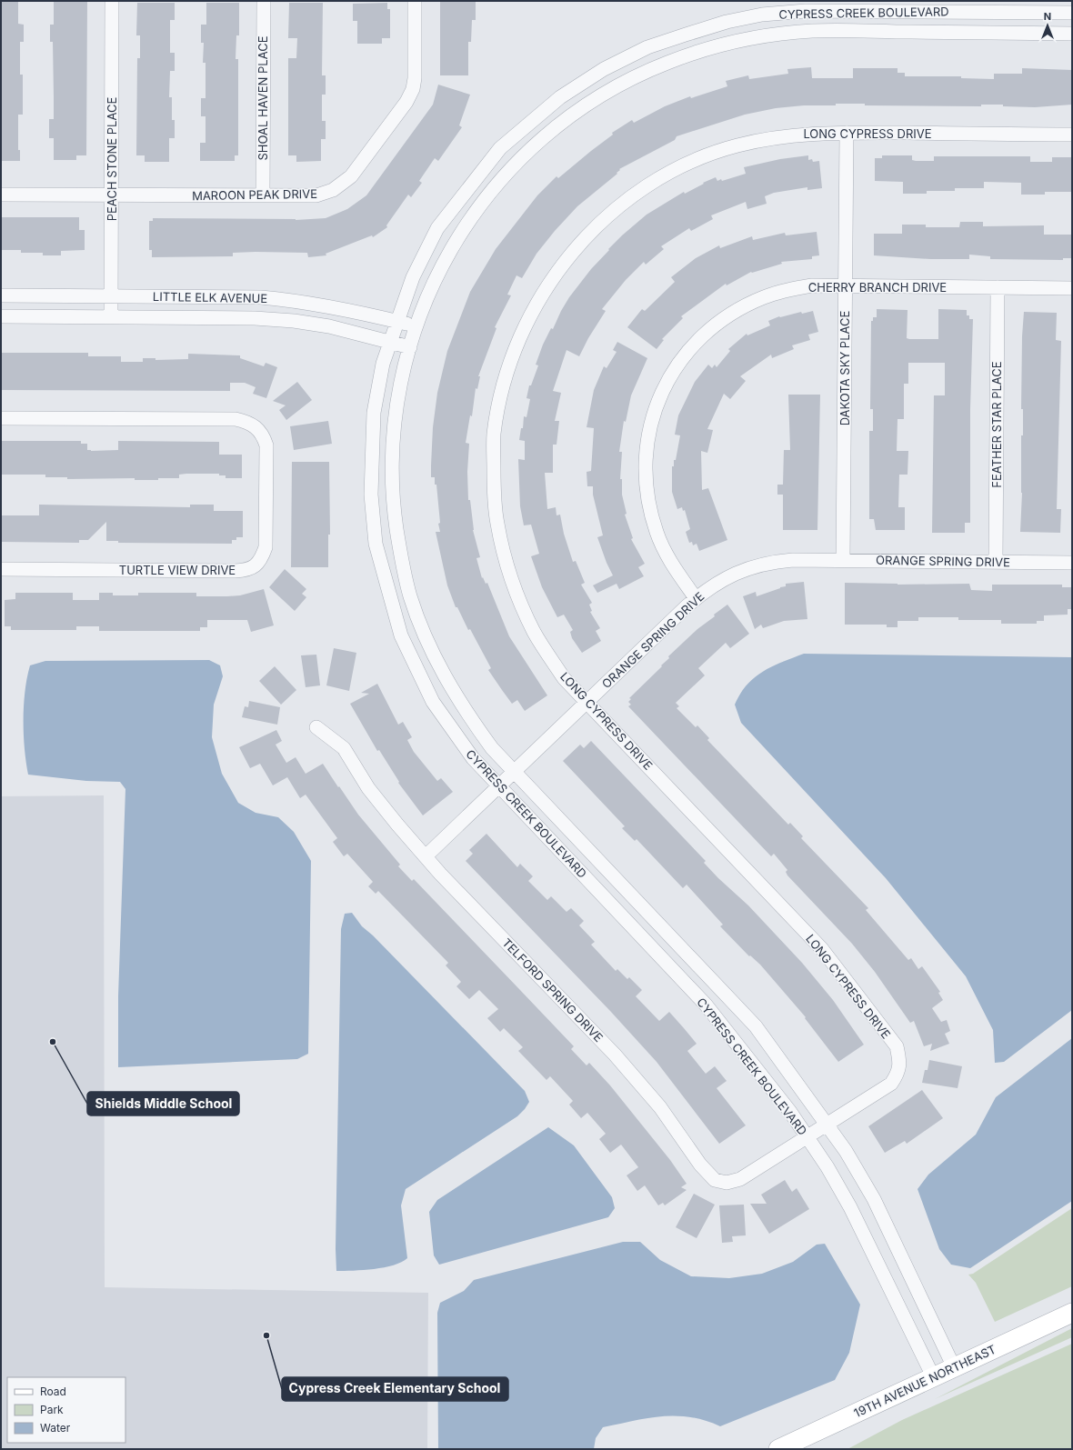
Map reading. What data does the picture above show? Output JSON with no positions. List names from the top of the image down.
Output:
{
  "streets": {
    "street": [
      "CYPRESS CREEK BOULEVARD",
      "SHOAL HAVEN PLACE",
      "LONG CYPRESS DRIVE",
      "PEACH STONE PLACE",
      "MAROON PEAK DRIVE",
      "CHERRY BRANCH DRIVE",
      "LITTLE ELK AVENUE",
      "DAKOTA SKY PLACE",
      "FEATHER STAR PLACE",
      "ORANGE SPRING DRIVE",
      "TURTLE VIEW DRIVE",
      "TELFORD SPRING DRIVE",
      "19TH AVENUE NORTHEAST"
    ]
  },
  "crossings": [
    ["CYPRESS CREEK BOULEVARD", "LONG CYPRESS DRIVE"],
    ["CYPRESS CREEK BOULEVARD", "LITTLE ELK AVENUE"],
    ["CYPRESS CREEK BOULEVARD", "ORANGE SPRING DRIVE"],
    ["CYPRESS CREEK BOULEVARD", "TELFORD SPRING DRIVE"],
    ["CYPRESS CREEK BOULEVARD", "19TH AVENUE NORTHEAST"],
    ["SHOAL HAVEN PLACE", "MAROON PEAK DRIVE"],
    ["LONG CYPRESS DRIVE", "DAKOTA SKY PLACE"],
    ["LONG CYPRESS DRIVE", "ORANGE SPRING DRIVE"],
    ["LONG CYPRESS DRIVE", "TELFORD SPRING DRIVE"],
    ["PEACH STONE PLACE", "MAROON PEAK DRIVE"],
    ["PEACH STONE PLACE", "LITTLE ELK AVENUE"],
    ["CHERRY BRANCH DRIVE", "DAKOTA SKY PLACE"],
    ["CHERRY BRANCH DRIVE", "FEATHER STAR PLACE"],
    ["CHERRY BRANCH DRIVE", "ORANGE SPRING DRIVE"],
    ["DAKOTA SKY PLACE", "ORANGE SPRING DRIVE"],
    ["FEATHER STAR PLACE", "ORANGE SPRING DRIVE"],
    ["ORANGE SPRING DRIVE", "TELFORD SPRING DRIVE"]
  ],
  "places": ["Shields Middle School", "Cypress Creek Elementary School"],
  "legend": ["Road", "Park", "Water"],
  "north": "top"
}
